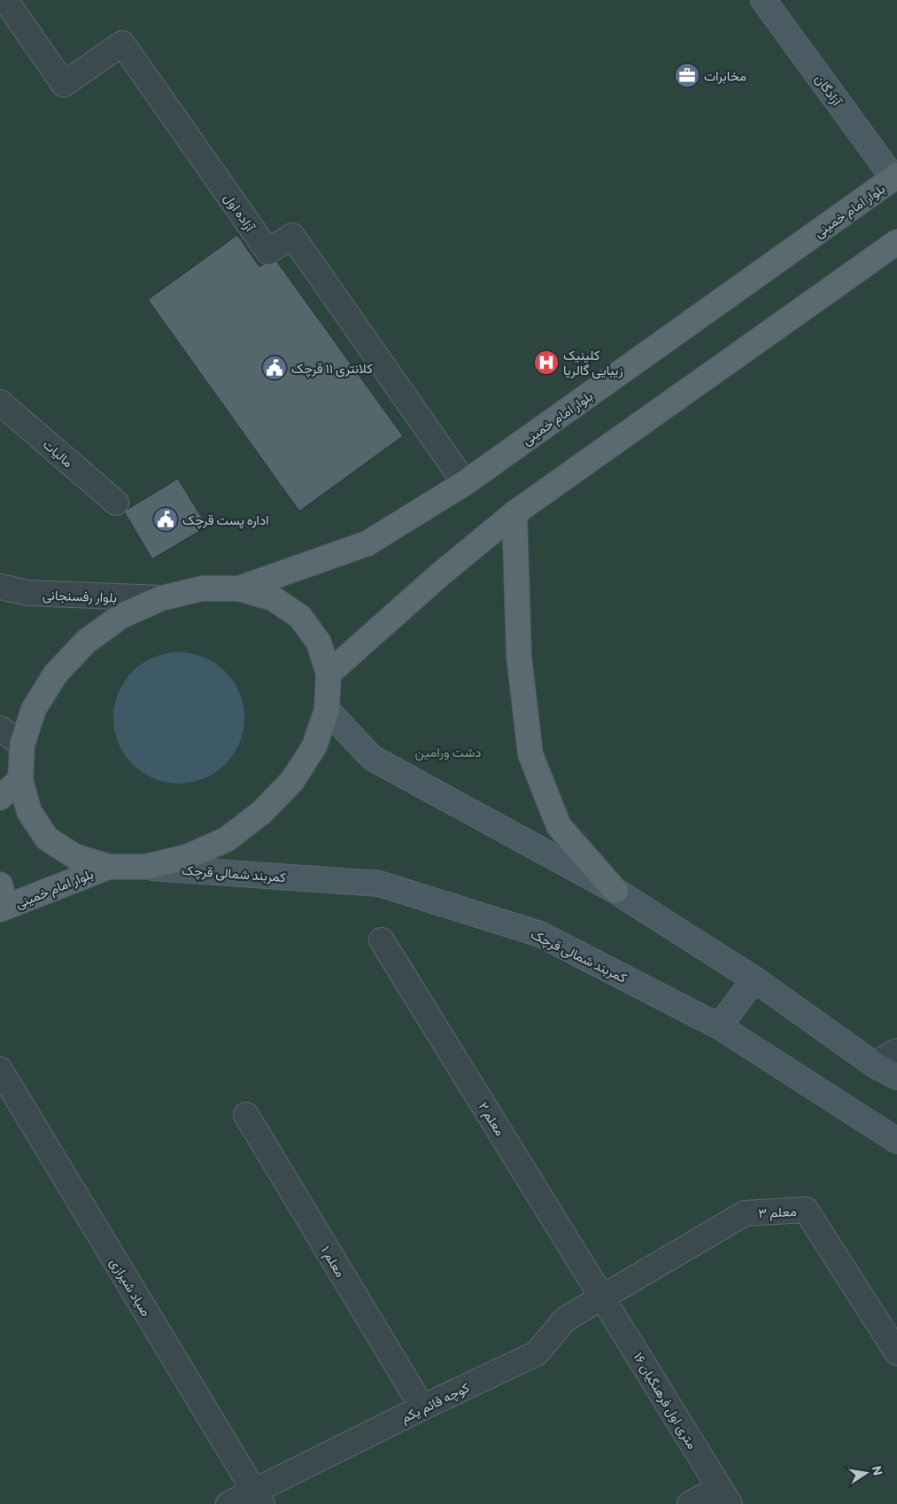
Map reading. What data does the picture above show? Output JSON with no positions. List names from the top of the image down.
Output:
{
  "streets": {
    "main road": ["آزادگان", "بلوار امام خمینی", "کمربند شمالی قرچک"],
    "street": [
      "آزاده اول",
      "مالیات",
      "بلوار رفسنجانی",
      "معلم ۲",
      "معلم ۳",
      "معلم ۱",
      "صیاد شیرازی",
      "۱۶ متری اول فرهنگیان",
      "کوچه قائم یکم"
    ]
  },
  "crossings": [
    ["آزادگان", "بلوار امام خمینی"],
    ["بلوار امام خمینی", "آزاده اول"],
    ["معلم ۲", "معلم ۳"],
    ["معلم ۲", "۱۶ متری اول فرهنگیان"],
    ["معلم ۲", "کوچه قائم یکم"],
    ["معلم ۳", "۱۶ متری اول فرهنگیان"],
    ["معلم ۳", "کوچه قائم یکم"],
    ["معلم ۱", "کوچه قائم یکم"],
    ["صیاد شیرازی", "کوچه قائم یکم"],
    ["۱۶ متری اول فرهنگیان", "کوچه قائم یکم"]
  ],
  "parks": ["دشت ورامین"],
  "places": {
    "office": ["مخابرات"],
    "hospital": ["کلینیک زیبایی گالریا"],
    "public building": ["کلانتری ۱۱ قرچک", "اداره پست قرچک"]
  },
  "north": "right"
}
